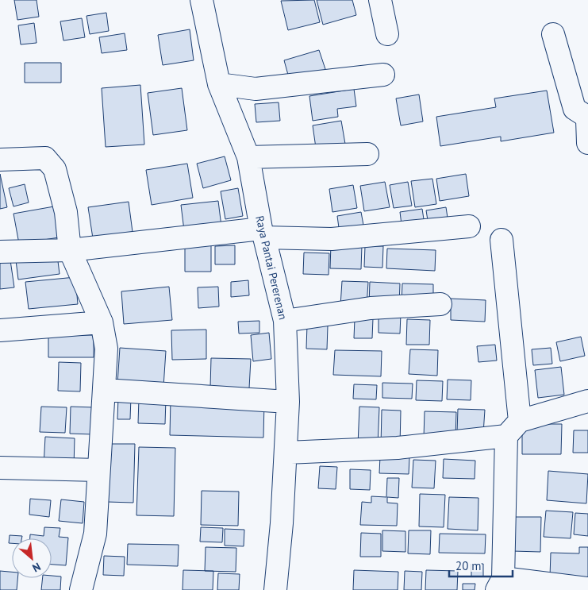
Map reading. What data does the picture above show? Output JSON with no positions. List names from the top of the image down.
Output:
{
  "streets": {
    "street": ["Raya Pantai Pererenan"]
  },
  "scale_bar": "20 m",
  "north": "bottom right"
}
